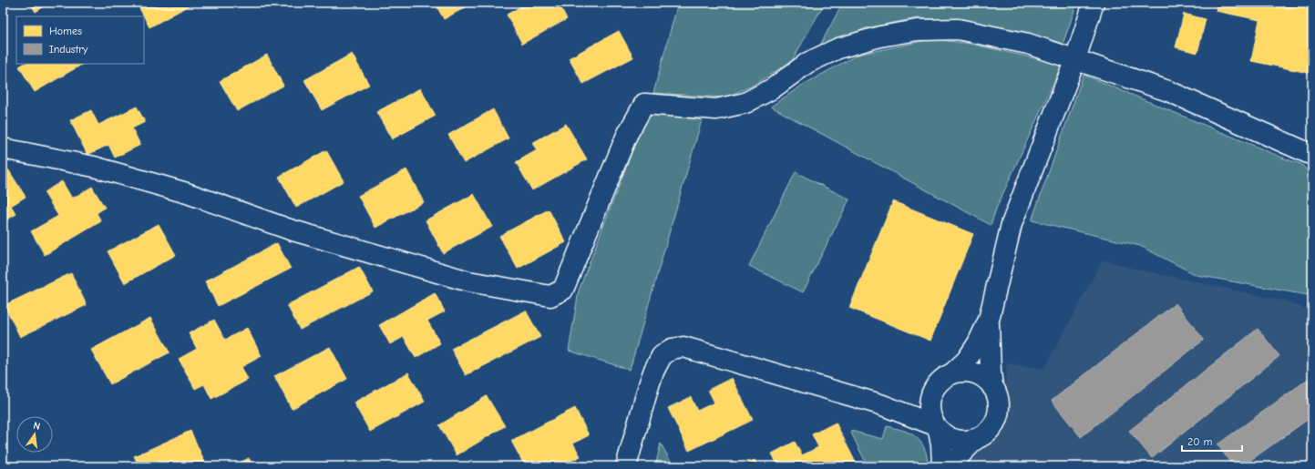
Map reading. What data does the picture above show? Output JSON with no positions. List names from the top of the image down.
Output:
{
  "legend": ["Homes", "Industry"],
  "scale_bar": "20 m",
  "north": "top"
}
